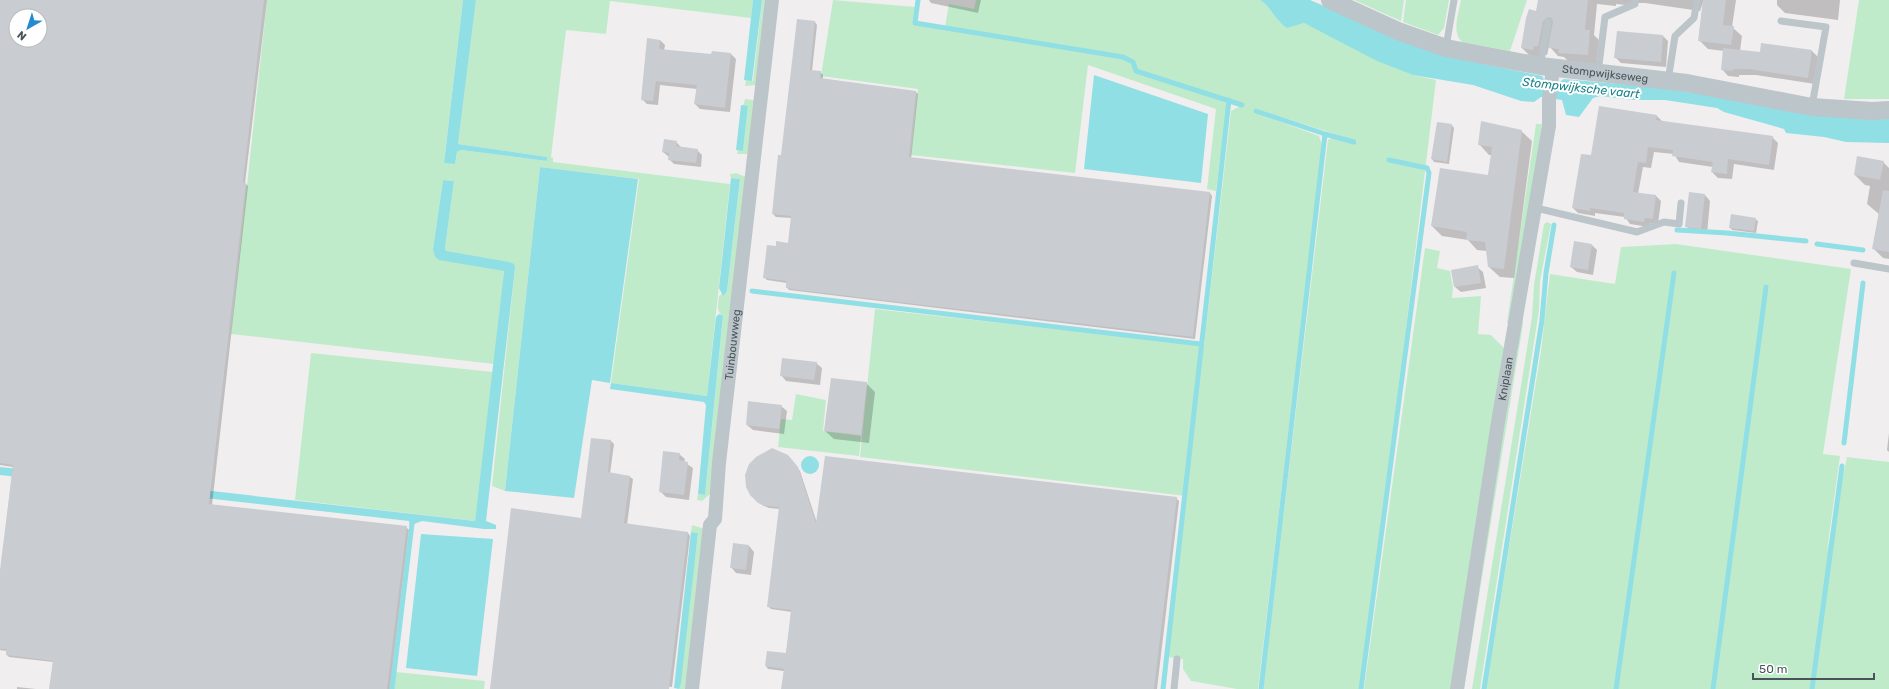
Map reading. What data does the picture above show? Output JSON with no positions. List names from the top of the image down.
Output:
{
  "streets": {
    "street": ["Stompwijkseweg", "Tuinbouwweg", "Kniplaan"]
  },
  "crossings": [
    ["Stompwijkseweg", "Kniplaan"]
  ],
  "water": ["Stompwijksche vaart"],
  "scale_bar": "50 m",
  "north": "bottom left"
}
